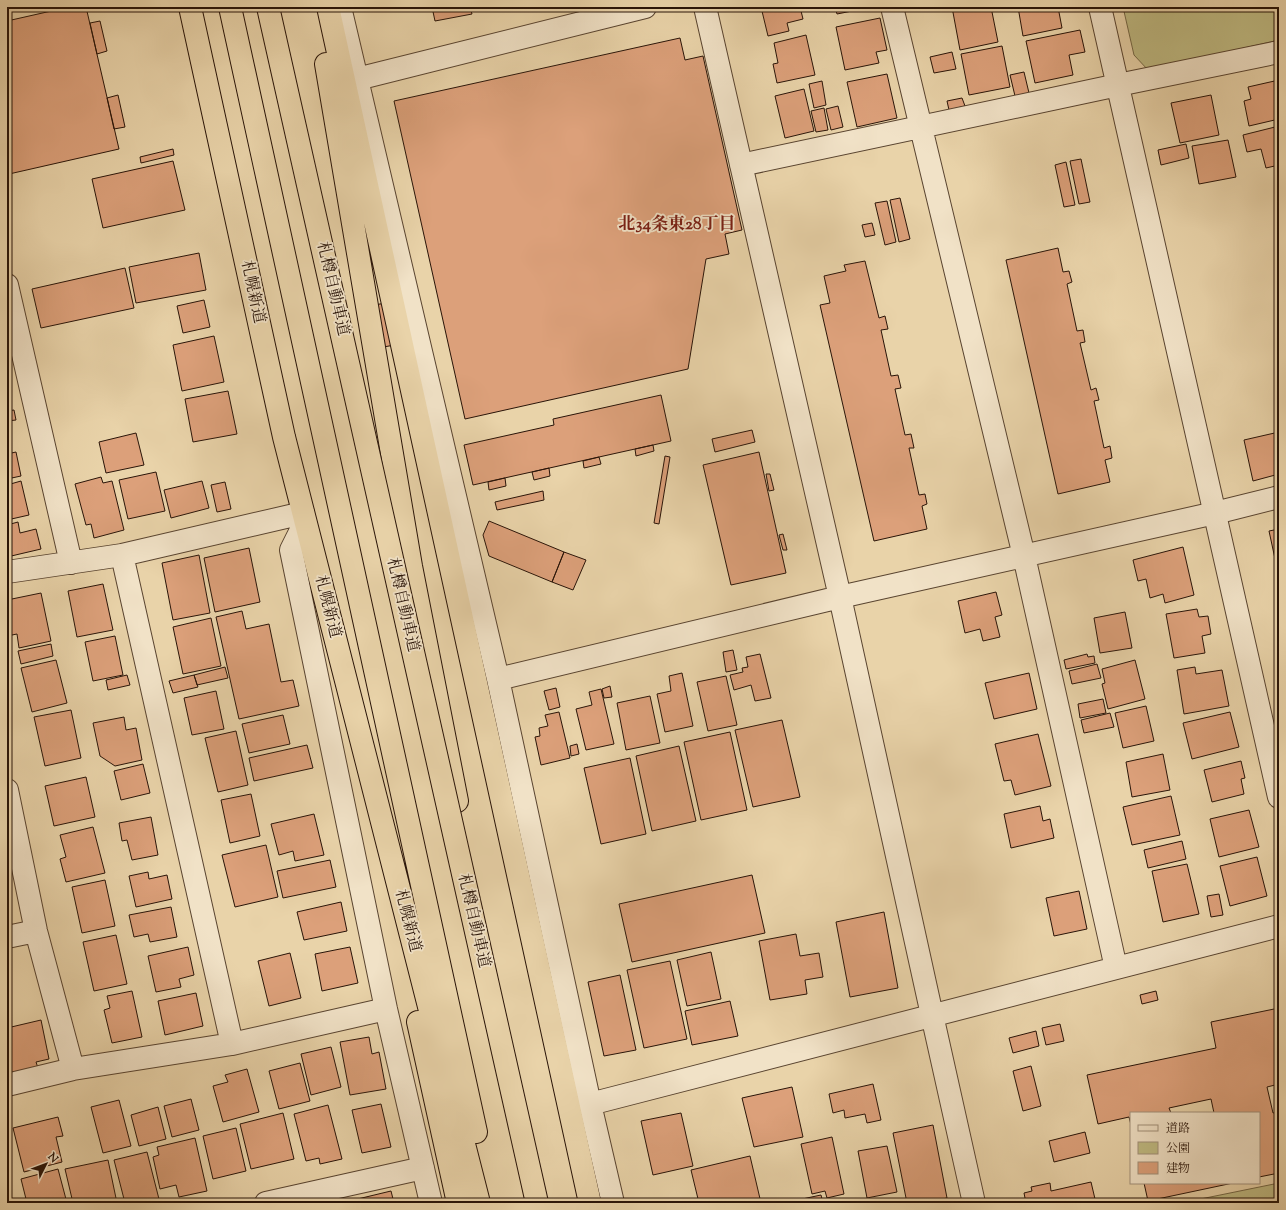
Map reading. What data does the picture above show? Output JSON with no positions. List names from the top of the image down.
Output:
{
  "streets": {
    "highway": ["札樽自動車道", "札幌新道"]
  },
  "districts": ["北34条東28丁目"],
  "legend": ["道路", "公園", "建物"],
  "north": "top right"
}
